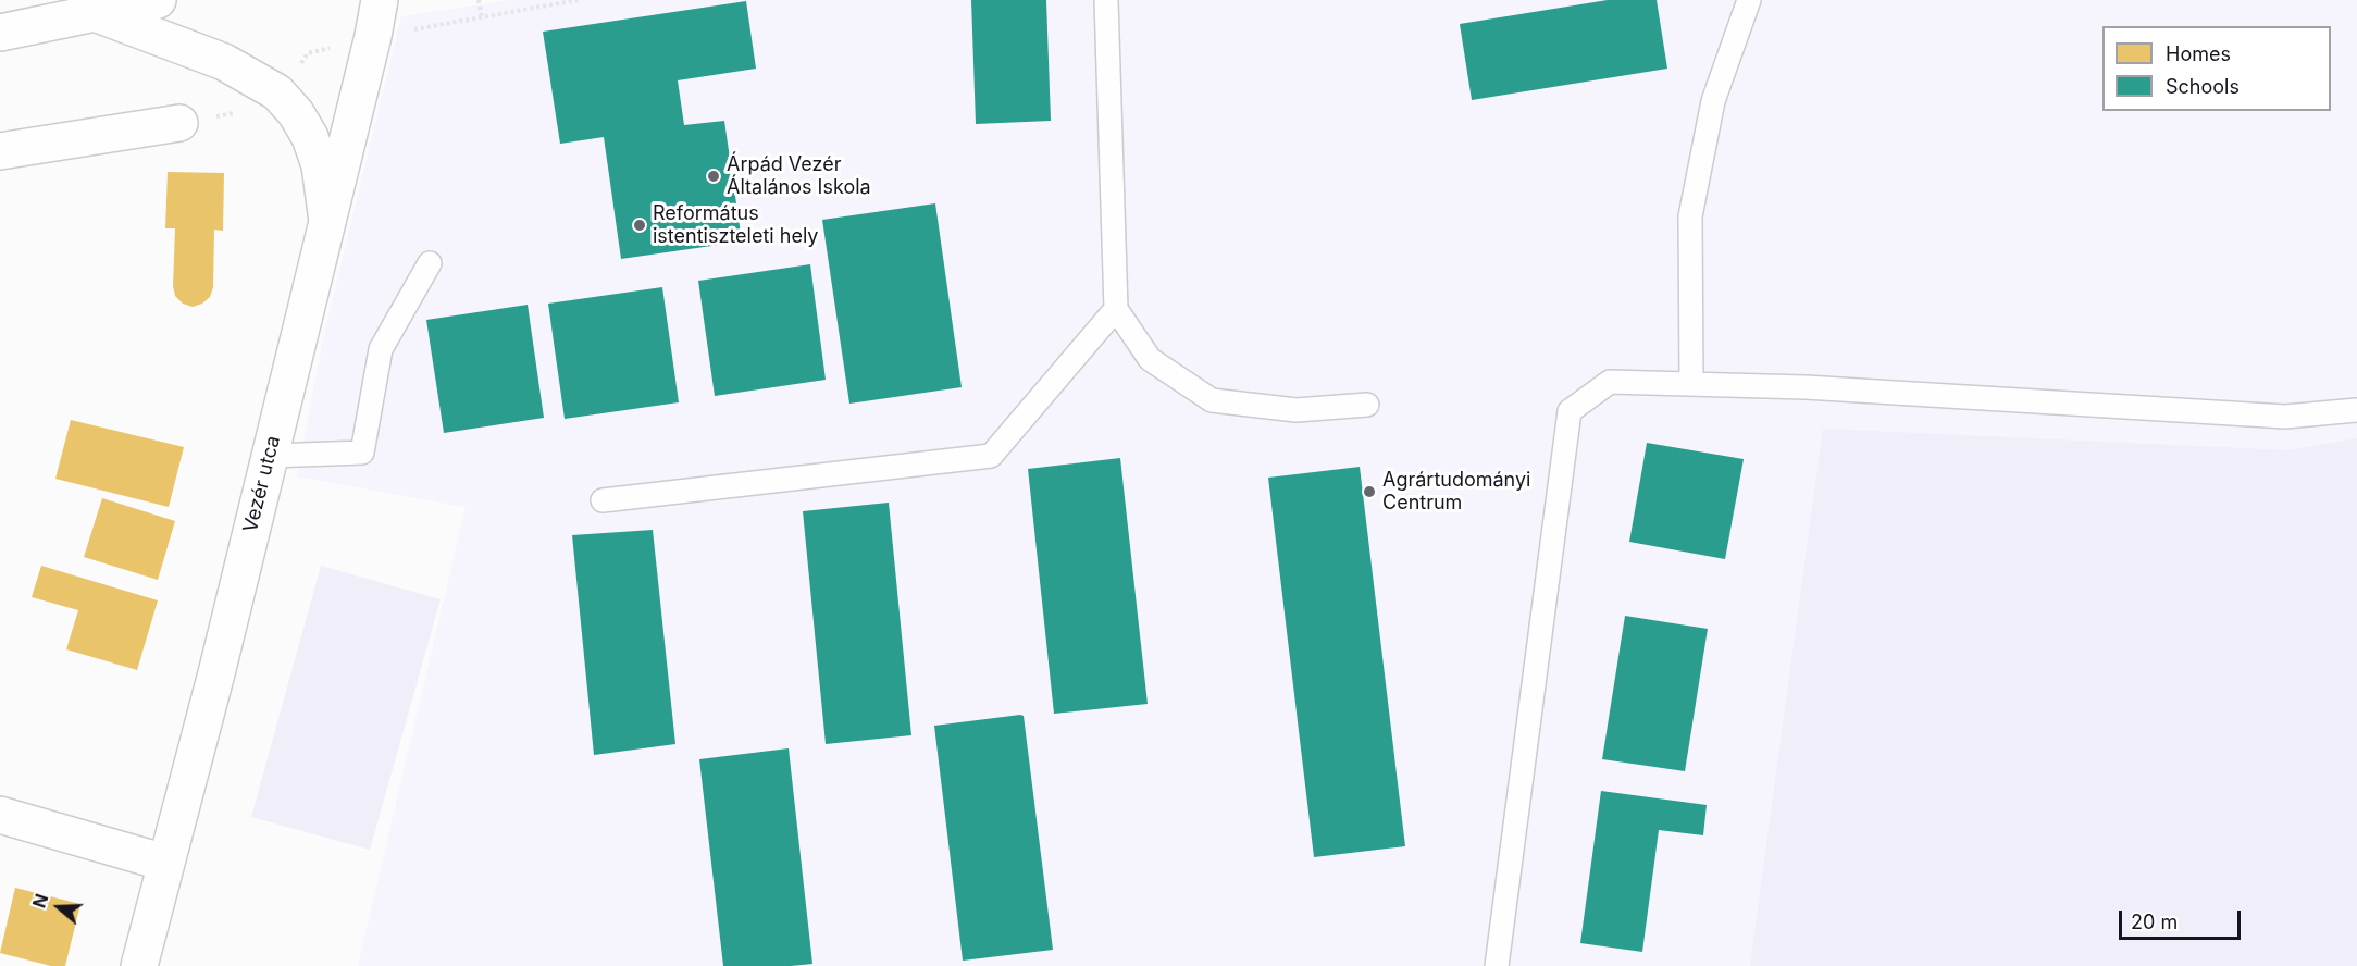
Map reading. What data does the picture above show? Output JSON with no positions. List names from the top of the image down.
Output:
{
  "streets": {
    "street": ["Vezér utca"]
  },
  "places": ["Árpád Vezér Általános Iskola", "Református istentiszteleti hely", "Agrártudományi Centrum"],
  "legend": ["Homes", "Schools"],
  "scale_bar": "20 m",
  "north": "left"
}
